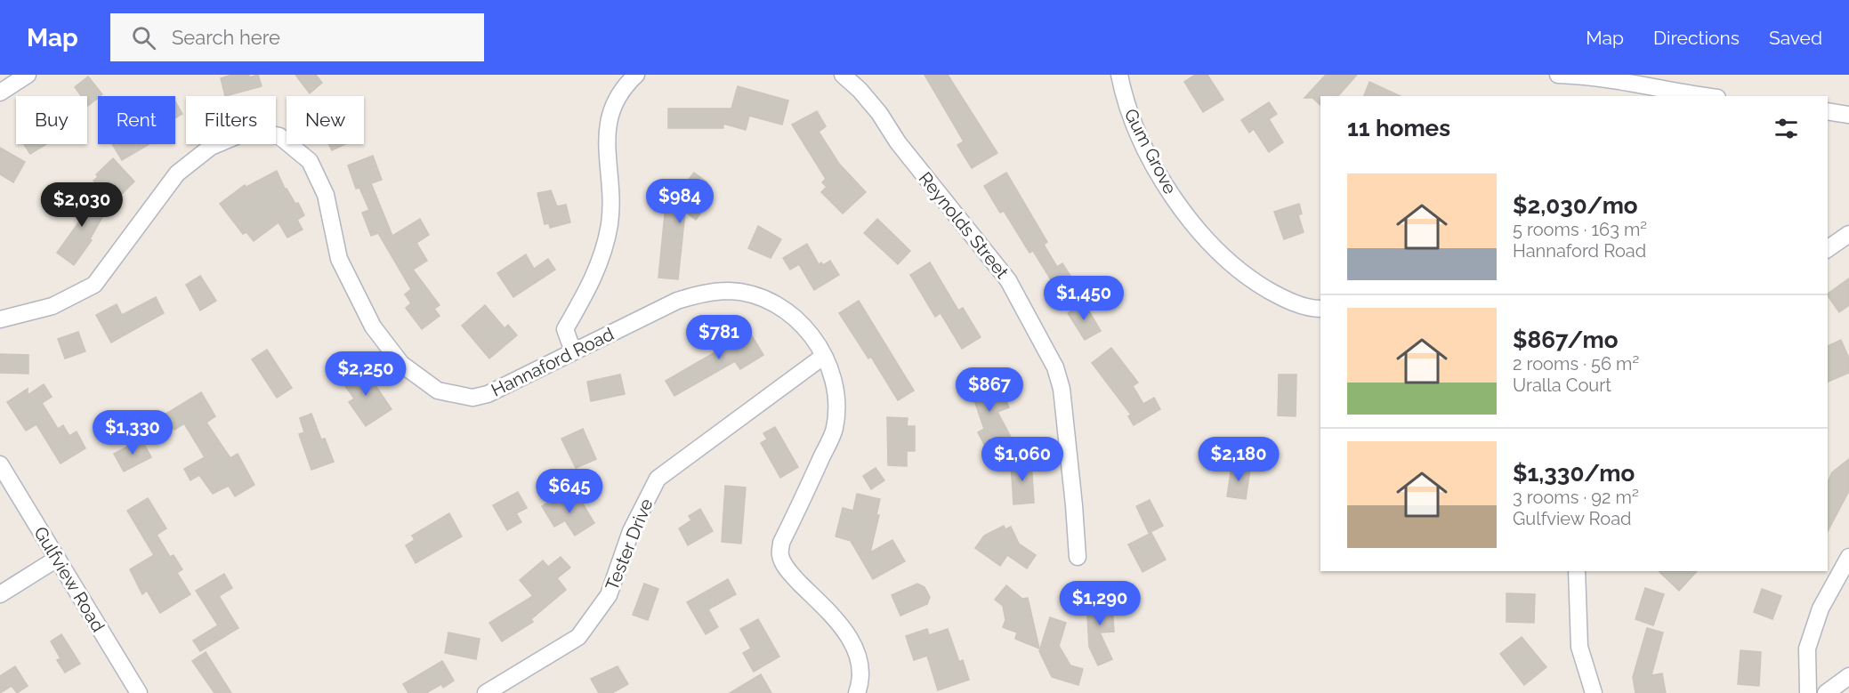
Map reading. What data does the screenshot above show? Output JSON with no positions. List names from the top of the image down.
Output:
{
  "streets": {
    "street": [
      "Gum Grove",
      "Reynolds Street",
      "Hannaford Road",
      "Tester Drive",
      "Gulfview Road"
    ]
  },
  "crossings": [
    ["Hannaford Road", "Tester Drive"]
  ],
  "page": {
    "header": "Map",
    "search": "Search here",
    "nav": ["Map", "Directions", "Saved"],
    "chip": [
      "Buy",
      "Rent",
      "Filters",
      "New"
    ],
    "heading": "11 homes",
    "list": [
      {
        "name": "$2,030/mo",
        "note": "5 rooms · 163 m² · Hannaford Road"
      },
      {
        "name": "$867/mo",
        "note": "2 rooms · 56 m² · Uralla Court"
      },
      {
        "name": "$1,330/mo",
        "note": "3 rooms · 92 m² · Gulfview Road"
      }
    ],
    "price": [
      "$984",
      "$2,030",
      "$1,450",
      "$781",
      "$2,250",
      "$867",
      "$1,330",
      "$1,060",
      "$2,180",
      "$645",
      "$1,290"
    ]
  }
}
